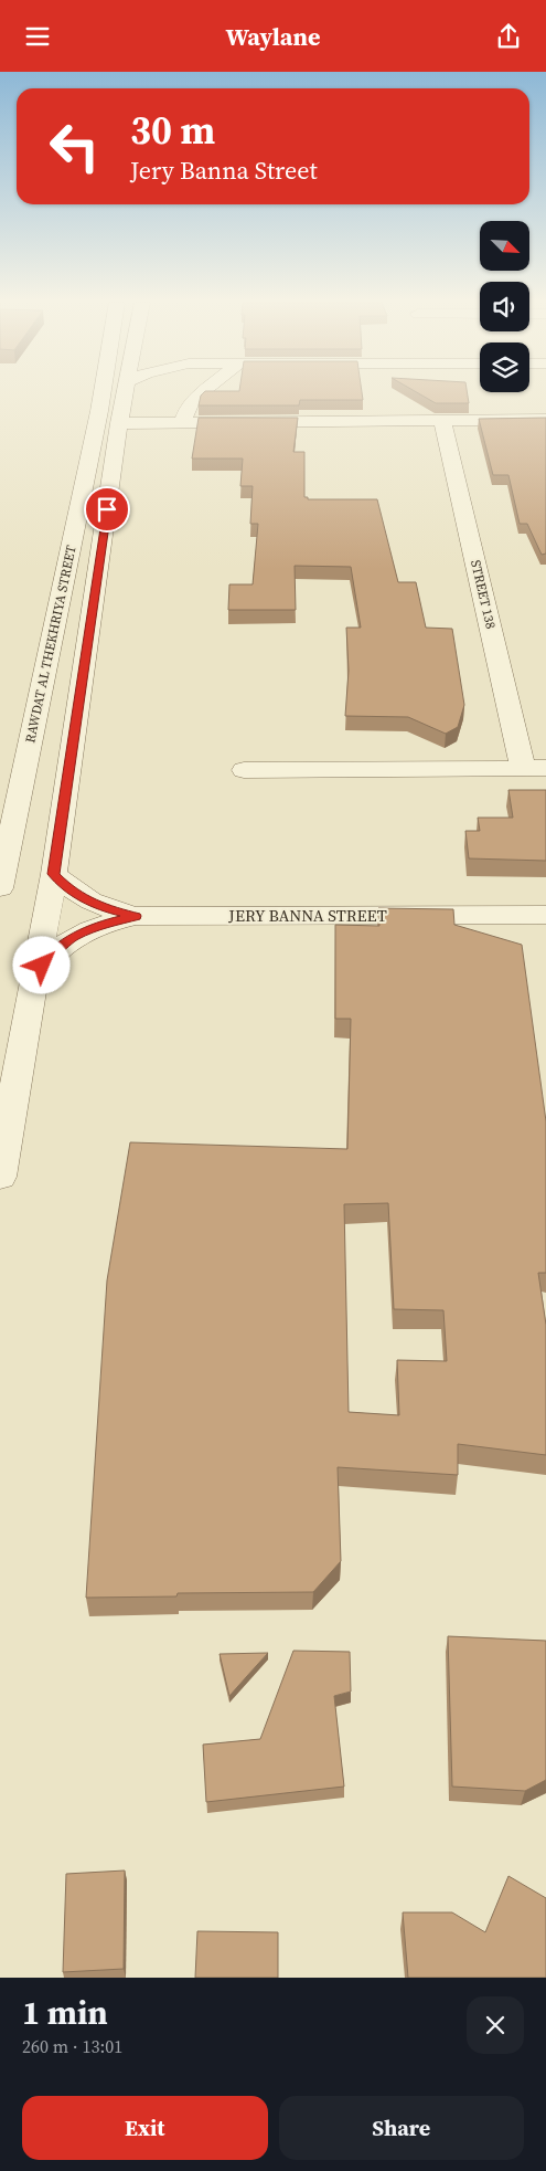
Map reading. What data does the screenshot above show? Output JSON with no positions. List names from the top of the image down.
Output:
{
  "streets": {
    "street": ["STREET 138", "RAWDAT AL THEKHRIYA STREET", "JERY BANNA STREET"]
  },
  "crossings": [
    ["RAWDAT AL THEKHRIYA STREET", "JERY BANNA STREET"]
  ],
  "north": "bottom right",
  "page": {
    "header": "Waylane",
    "turn": ["30 m", "Jery Banna Street"],
    "heading": ["1 min", "260 m · 13:01"],
    "buttons": ["Exit", "Share"]
  }
}
